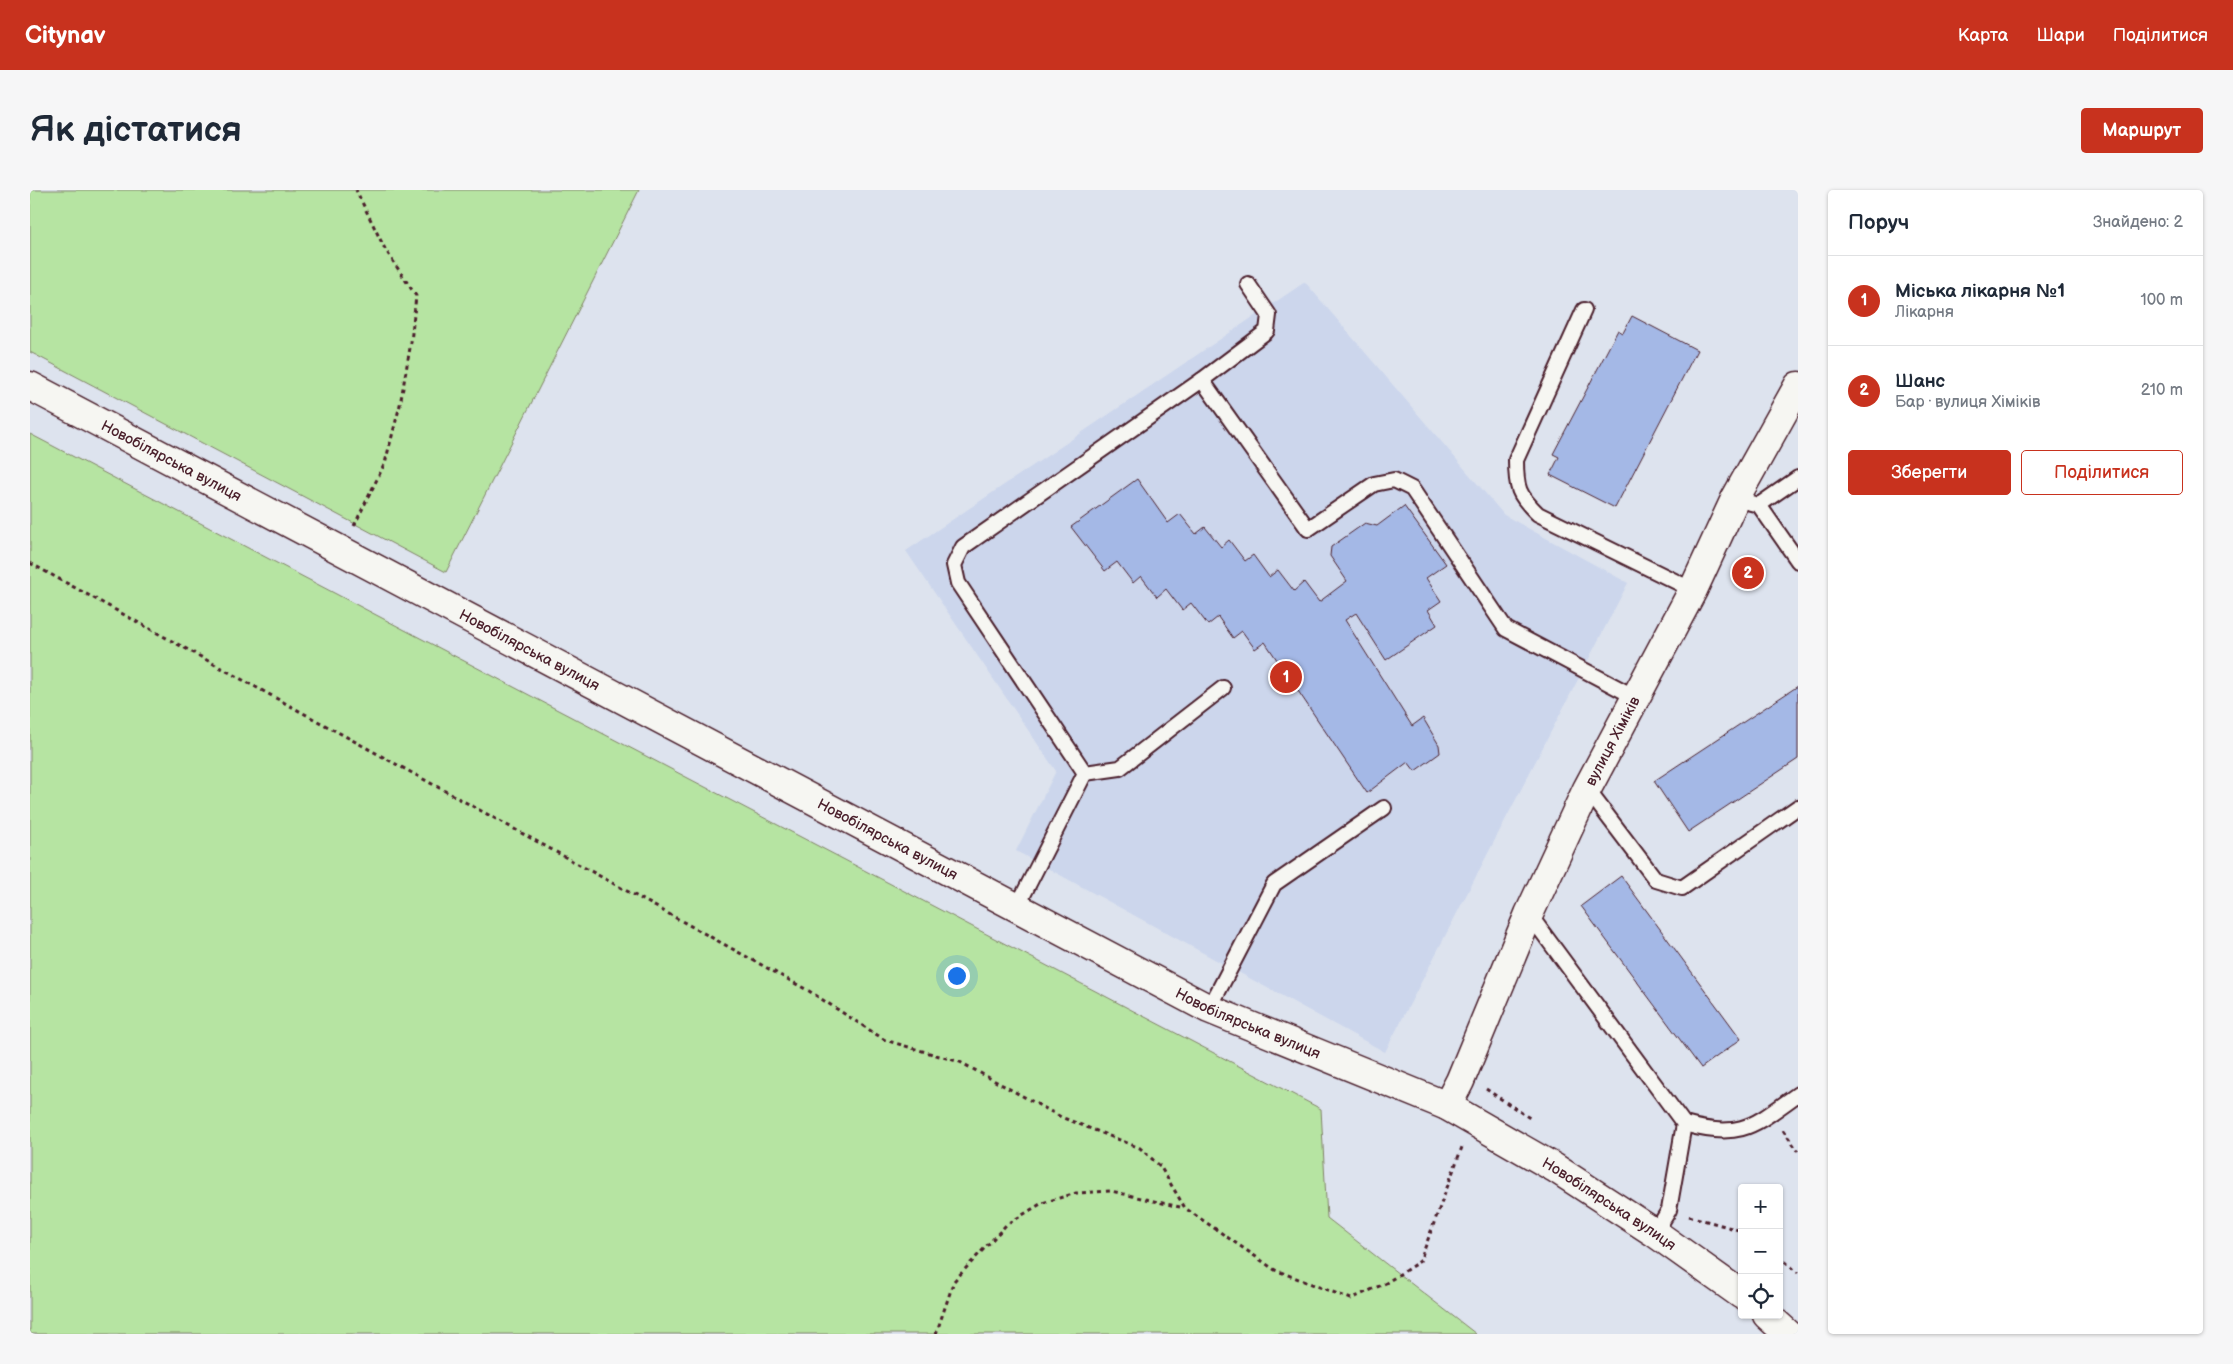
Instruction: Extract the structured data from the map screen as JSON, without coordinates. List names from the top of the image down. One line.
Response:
{"streets":{"street":["Новобілярська вулиця","вулиця Хіміків"]},"crossings":[["Новобілярська вулиця","вулиця Хіміків"]],"page":{"header":"Citynav","nav":["Карта","Шари","Поділитися"],"buttons":["Маршрут",["Зберегти","Поділитися"]],"title":"Як дістатися","heading":["Поруч","Знайдено: 2"],"list":[{"mark":"1","name":"Міська лікарня №1","note":"Лікарня","value":"100 m"},{"mark":"2","name":"Шанс","note":"Бар · вулиця Хіміків","value":"210 m"}],"pins":["2","1"],"map_buttons":["+","−"]}}
